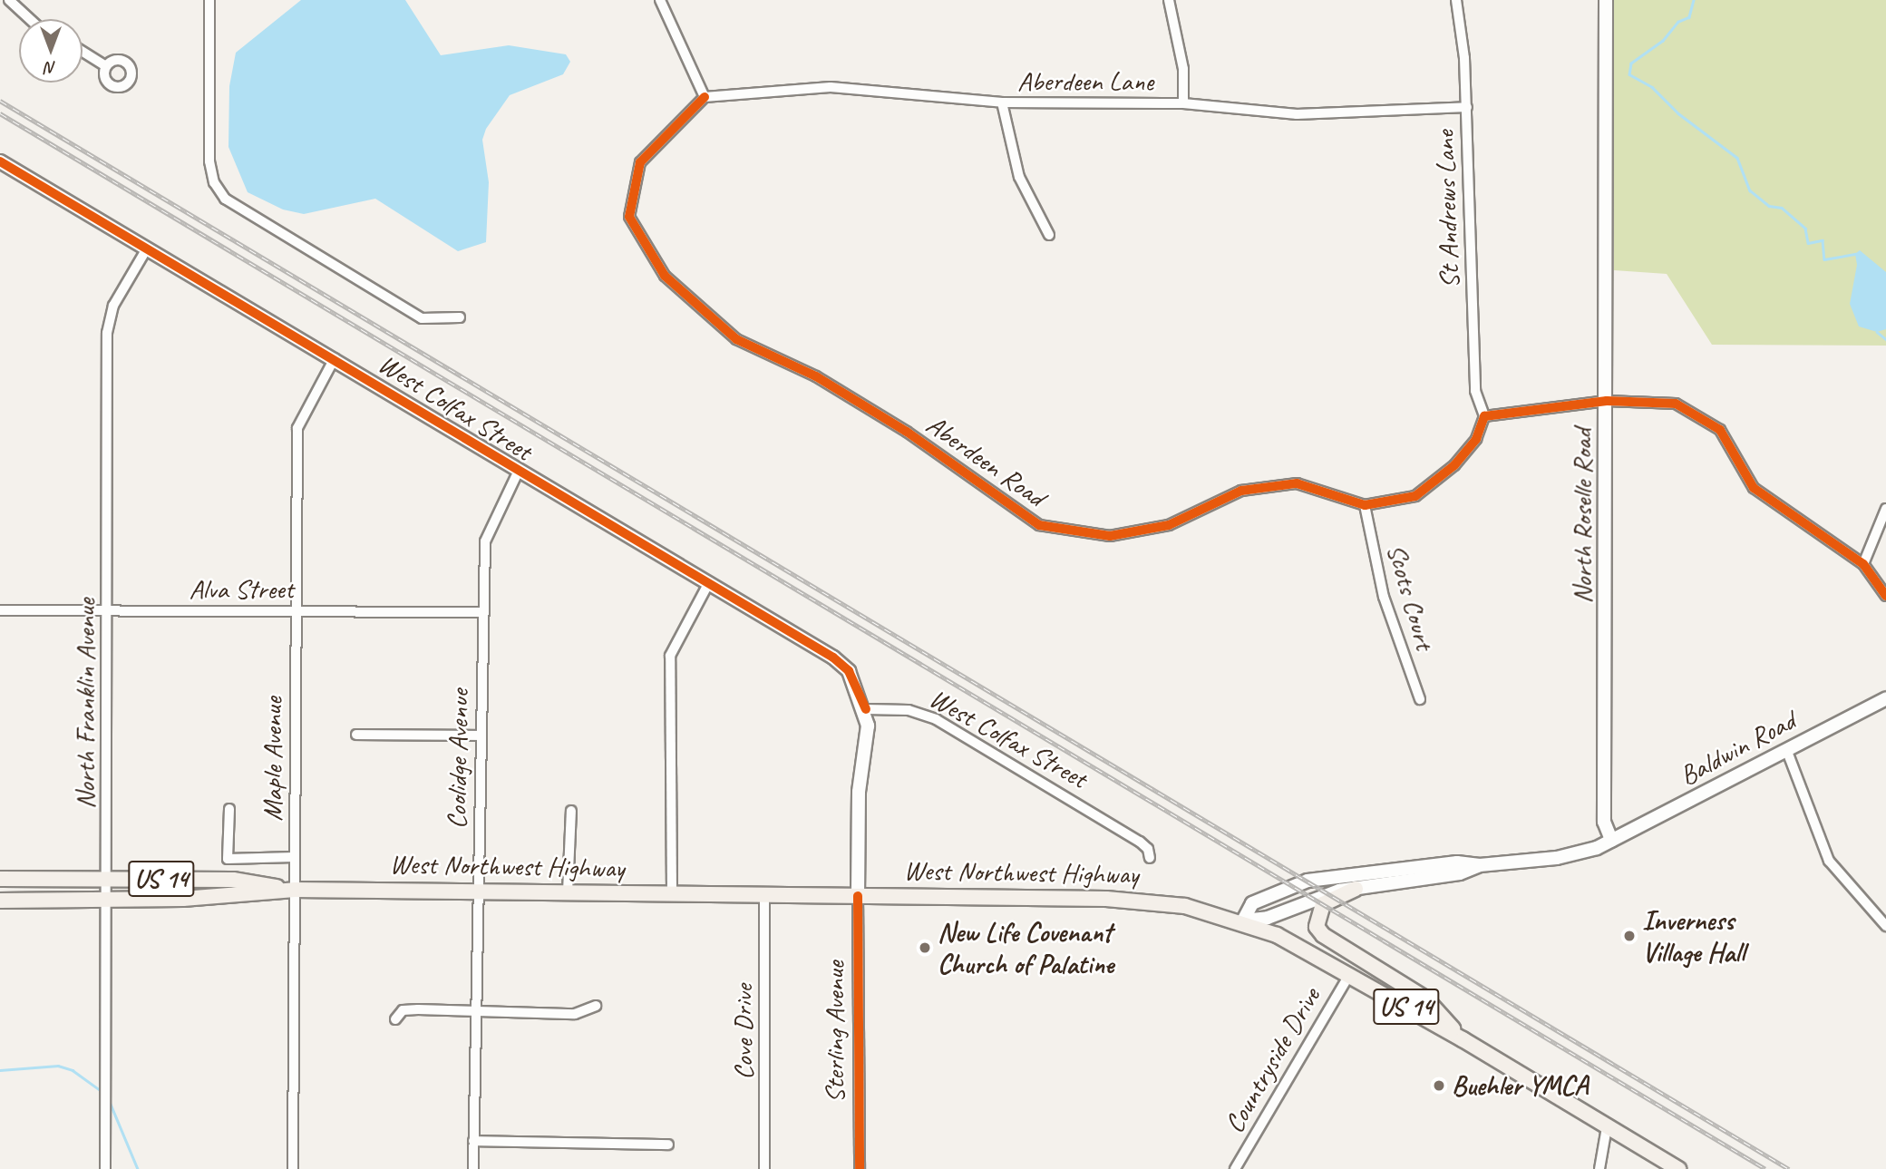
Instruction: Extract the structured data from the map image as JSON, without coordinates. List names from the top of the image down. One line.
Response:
{"streets":{"main road":["West Northwest Highway","US 14"],"street":["Aberdeen Lane","St Andrews Lane","West Colfax Street","Aberdeen Road","North Roselle Road","Alva Street","Scots Court","North Franklin Avenue","Baldwin Road","Maple Avenue","Coolidge Avenue","Cove Drive","Sterling Avenue","Countryside Drive"]},"crossings":[["Aberdeen Lane","St Andrews Lane"],["Aberdeen Lane","Aberdeen Road"],["St Andrews Lane","Aberdeen Road"],["West Colfax Street","North Franklin Avenue"],["West Colfax Street","Maple Avenue"],["West Colfax Street","Coolidge Avenue"],["West Colfax Street","Sterling Avenue"],["Aberdeen Road","Scots Court"],["North Roselle Road","Baldwin Road"],["Alva Street","North Franklin Avenue"],["Alva Street","Maple Avenue"],["Alva Street","Coolidge Avenue"],["North Franklin Avenue","West Northwest Highway"],["Maple Avenue","West Northwest Highway"],["Coolidge Avenue","West Northwest Highway"],["West Northwest Highway","Cove Drive"],["West Northwest Highway","Sterling Avenue"],["West Northwest Highway","Countryside Drive"]],"places":["Inverness Village Hall","New Life Covenant Church of Palatine","Buehler YMCA"],"north":"bottom"}
